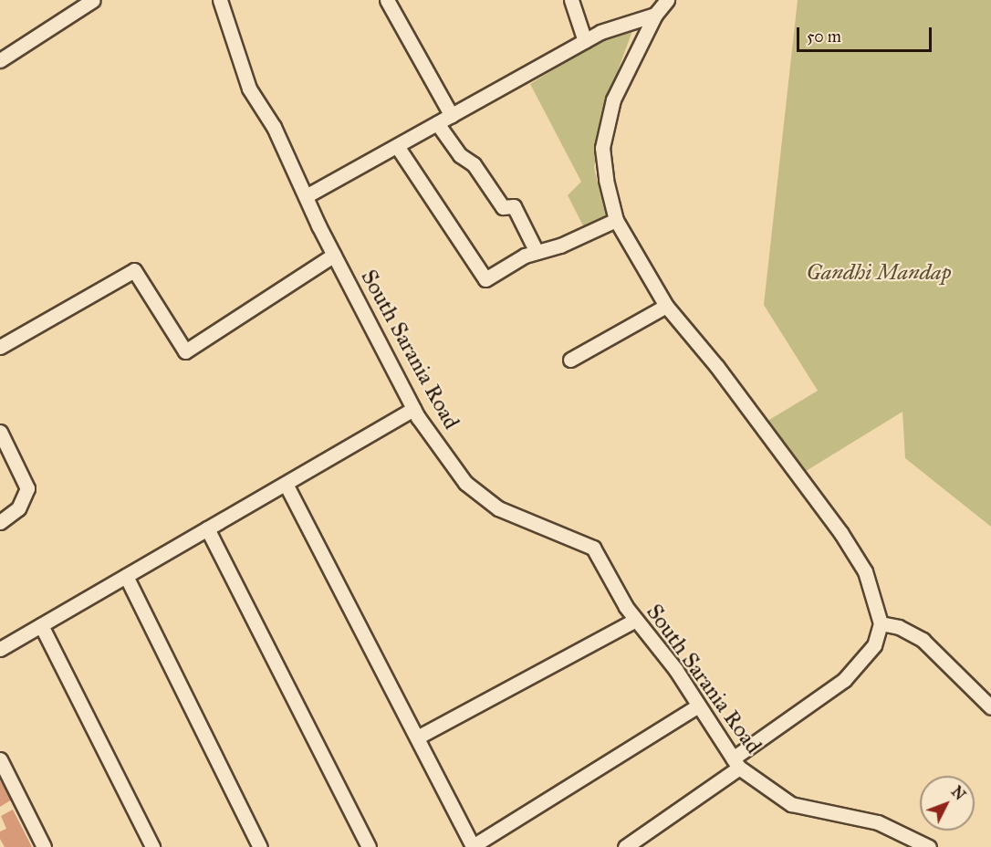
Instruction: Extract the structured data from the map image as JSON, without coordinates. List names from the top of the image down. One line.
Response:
{"streets":{"street":["South Sarania Road"]},"parks":["Gandhi Mandap"],"scale_bar":"50 m","north":"top right"}
